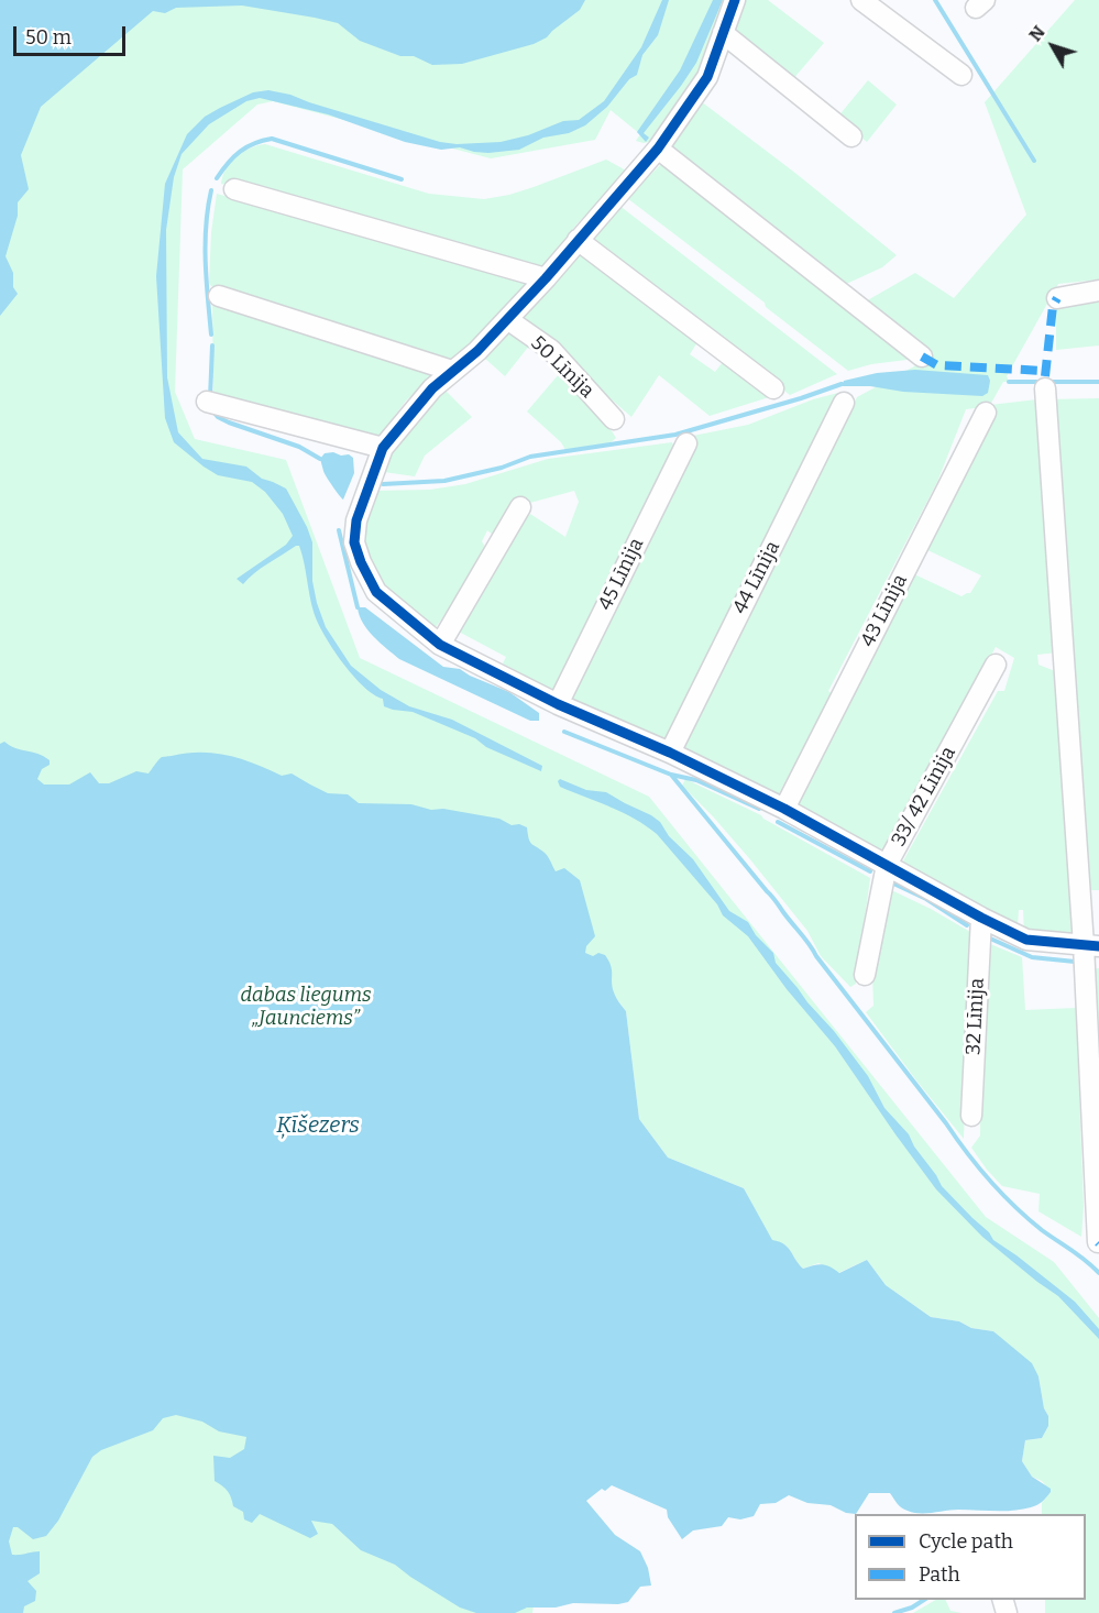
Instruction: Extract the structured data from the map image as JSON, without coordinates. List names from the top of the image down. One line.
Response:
{"streets":{"street":["50 Līnija","45 Līnija","44 Līnija","43 Līnija","33/ 42 Līnija","32 Līnija"]},"water":["Ķīšezers"],"parks":["dabas liegums „Jaunciems”"],"legend":["Cycle path","Path"],"scale_bar":"50 m","north":"top left"}
